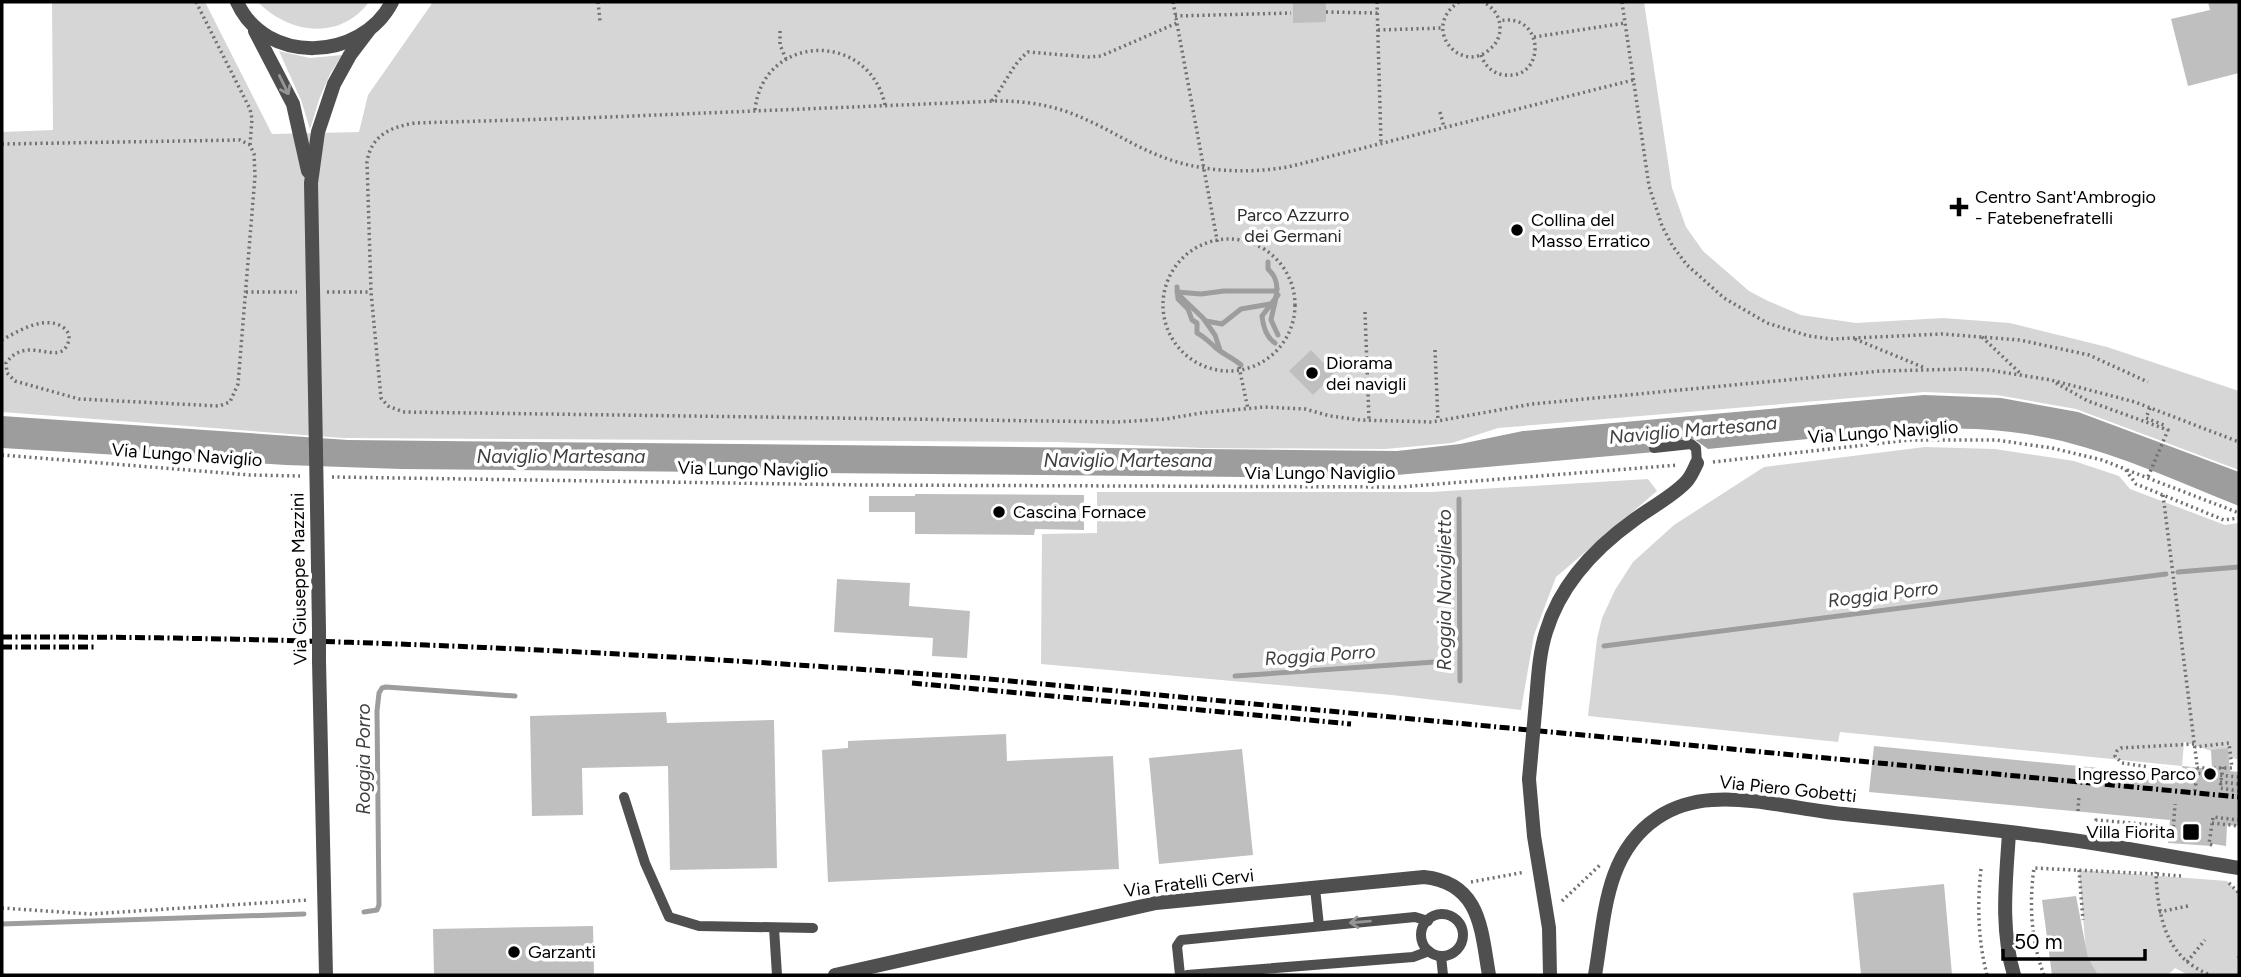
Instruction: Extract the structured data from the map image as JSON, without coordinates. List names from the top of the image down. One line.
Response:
{"streets":{"street":["Via Giuseppe Mazzini","Via Piero Gobetti","Via Fratelli Cervi"],"path":["Via Lungo Naviglio"]},"water":["Naviglio Martesana","Roggia Naviglietto","Roggia Porro"],"parks":["Parco Azzurro dei Germani"],"places":{"health":["Centro Sant'Ambrogio - Fatebenefratelli"],"other":["Collina del Masso Erratico","Diorama dei navigli","Cascina Fornace","Ingresso Parco","Garzanti"],"transit":["Villa Fiorita"]},"scale_bar":"50 m"}
